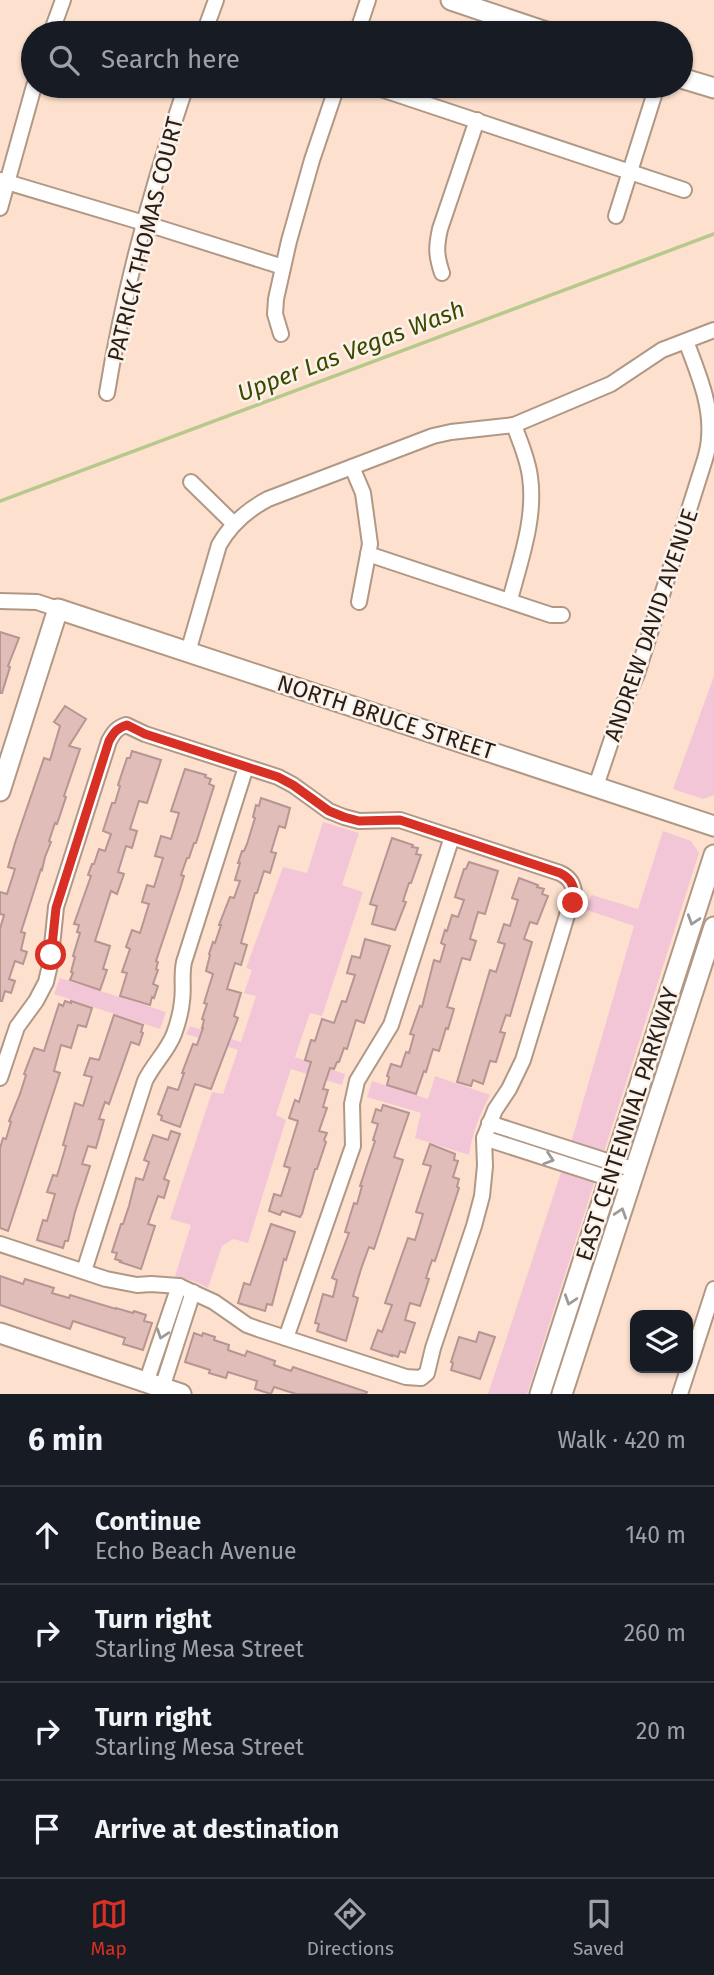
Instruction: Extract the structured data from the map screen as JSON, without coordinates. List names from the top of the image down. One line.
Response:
{"streets":{"street":["PATRICK THOMAS COURT","ANDREW DAVID AVENUE","NORTH BRUCE STREET","EAST CENTENNIAL PARKWAY"]},"crossings":[["ANDREW DAVID AVENUE","NORTH BRUCE STREET"]],"water":["Upper Las Vegas Wash"],"page":{"search":"Search here","heading":["6 min","Walk · 420 m"],"list":[["Continue","Echo Beach Avenue","140 m"],["Turn right","Starling Mesa Street","260 m"],["Turn right","Starling Mesa Street","20 m"],"Arrive at destination"],"nav":["Map","Directions","Saved"]}}
